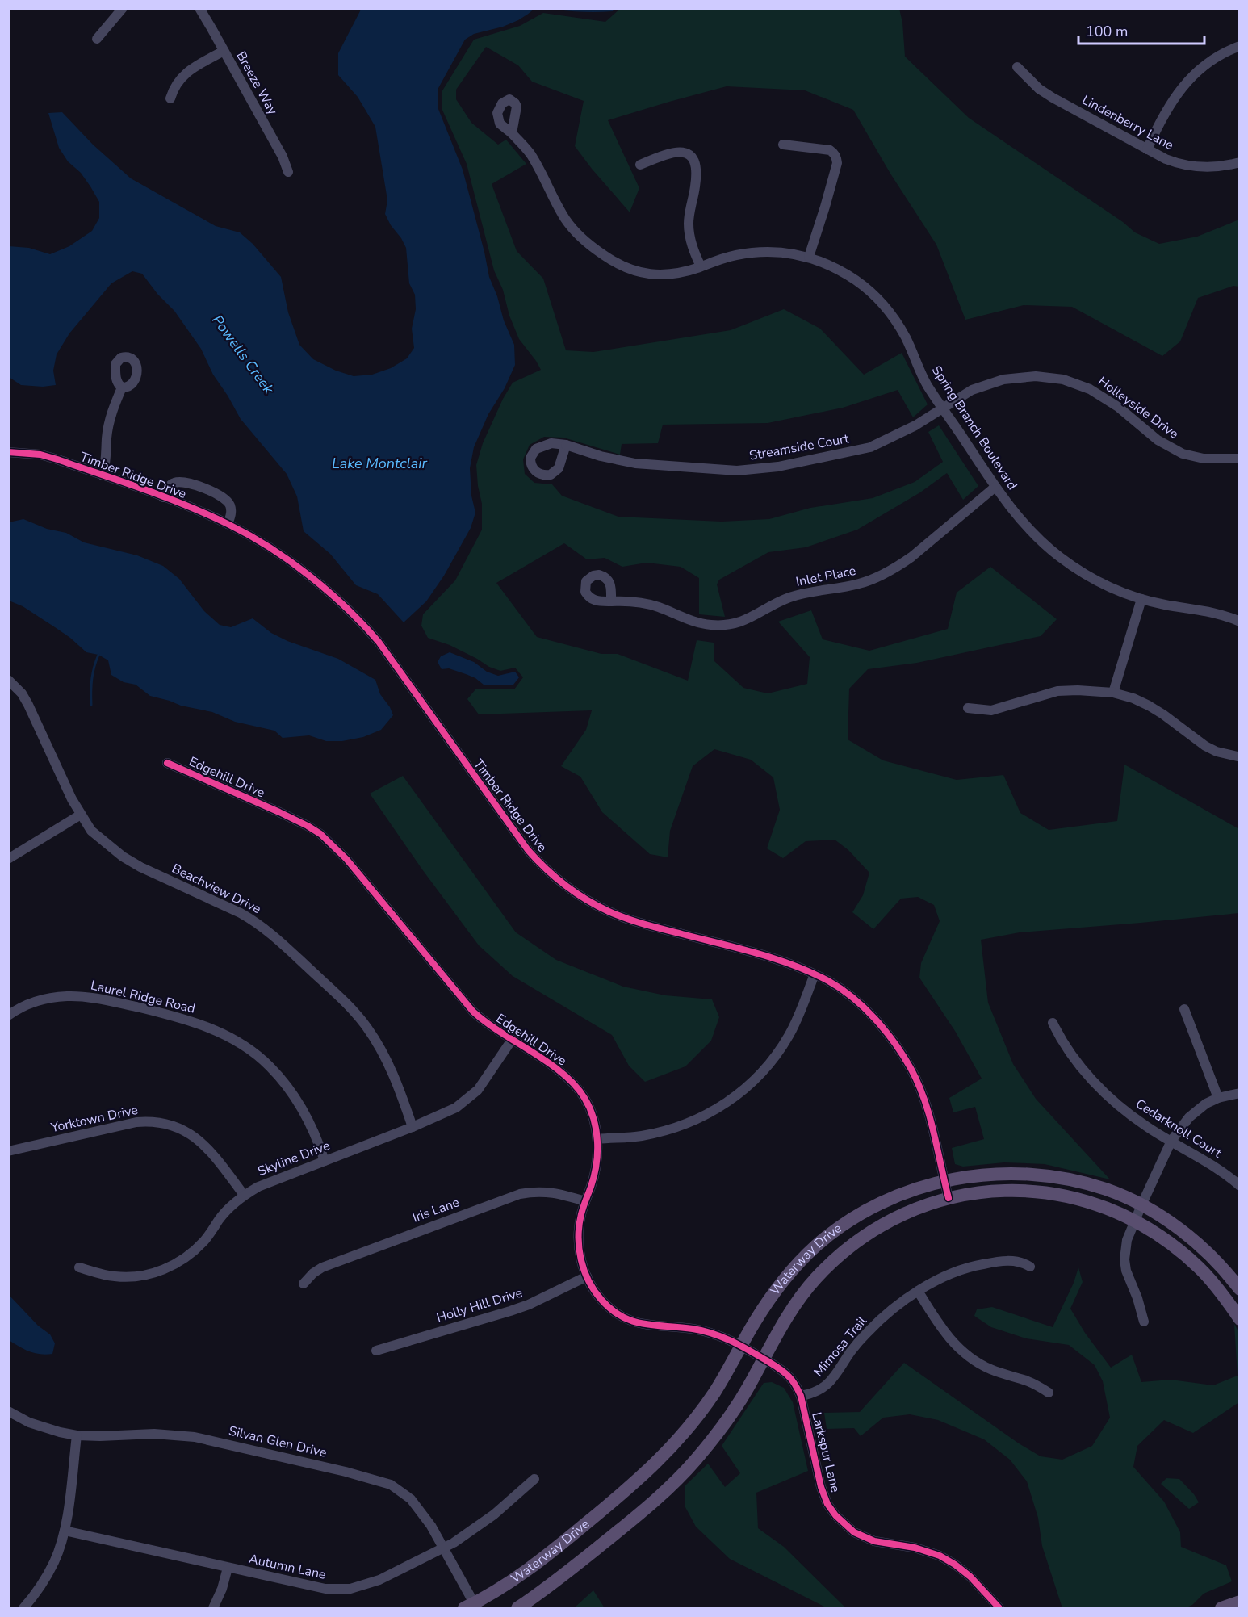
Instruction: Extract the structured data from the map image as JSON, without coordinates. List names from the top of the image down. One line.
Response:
{"streets":{"main road":["Waterway Drive"],"street":["Breeze Way","Lindenberry Lane","Holleyside Drive","Spring Branch Boulevard","Streamside Court","Timber Ridge Drive","Inlet Place","Edgehill Drive","Beachview Drive","Laurel Ridge Road","Yorktown Drive","Cedarknoll Court","Skyline Drive","Iris Lane","Holly Hill Drive","Mimosa Trail","Silvan Glen Drive","Larkspur Lane","Autumn Lane"]},"crossings":[["Holleyside Drive","Spring Branch Boulevard"],["Holleyside Drive","Streamside Court"],["Spring Branch Boulevard","Streamside Court"],["Spring Branch Boulevard","Inlet Place"],["Timber Ridge Drive","Waterway Drive"],["Edgehill Drive","Skyline Drive"],["Edgehill Drive","Iris Lane"],["Edgehill Drive","Waterway Drive"],["Edgehill Drive","Holly Hill Drive"],["Edgehill Drive","Larkspur Lane"],["Beachview Drive","Skyline Drive"],["Laurel Ridge Road","Skyline Drive"],["Yorktown Drive","Skyline Drive"],["Waterway Drive","Silvan Glen Drive"],["Waterway Drive","Larkspur Lane"],["Mimosa Trail","Larkspur Lane"],["Silvan Glen Drive","Autumn Lane"]],"water":["Powells Creek","Lake Montclair"],"scale_bar":"100 m"}
